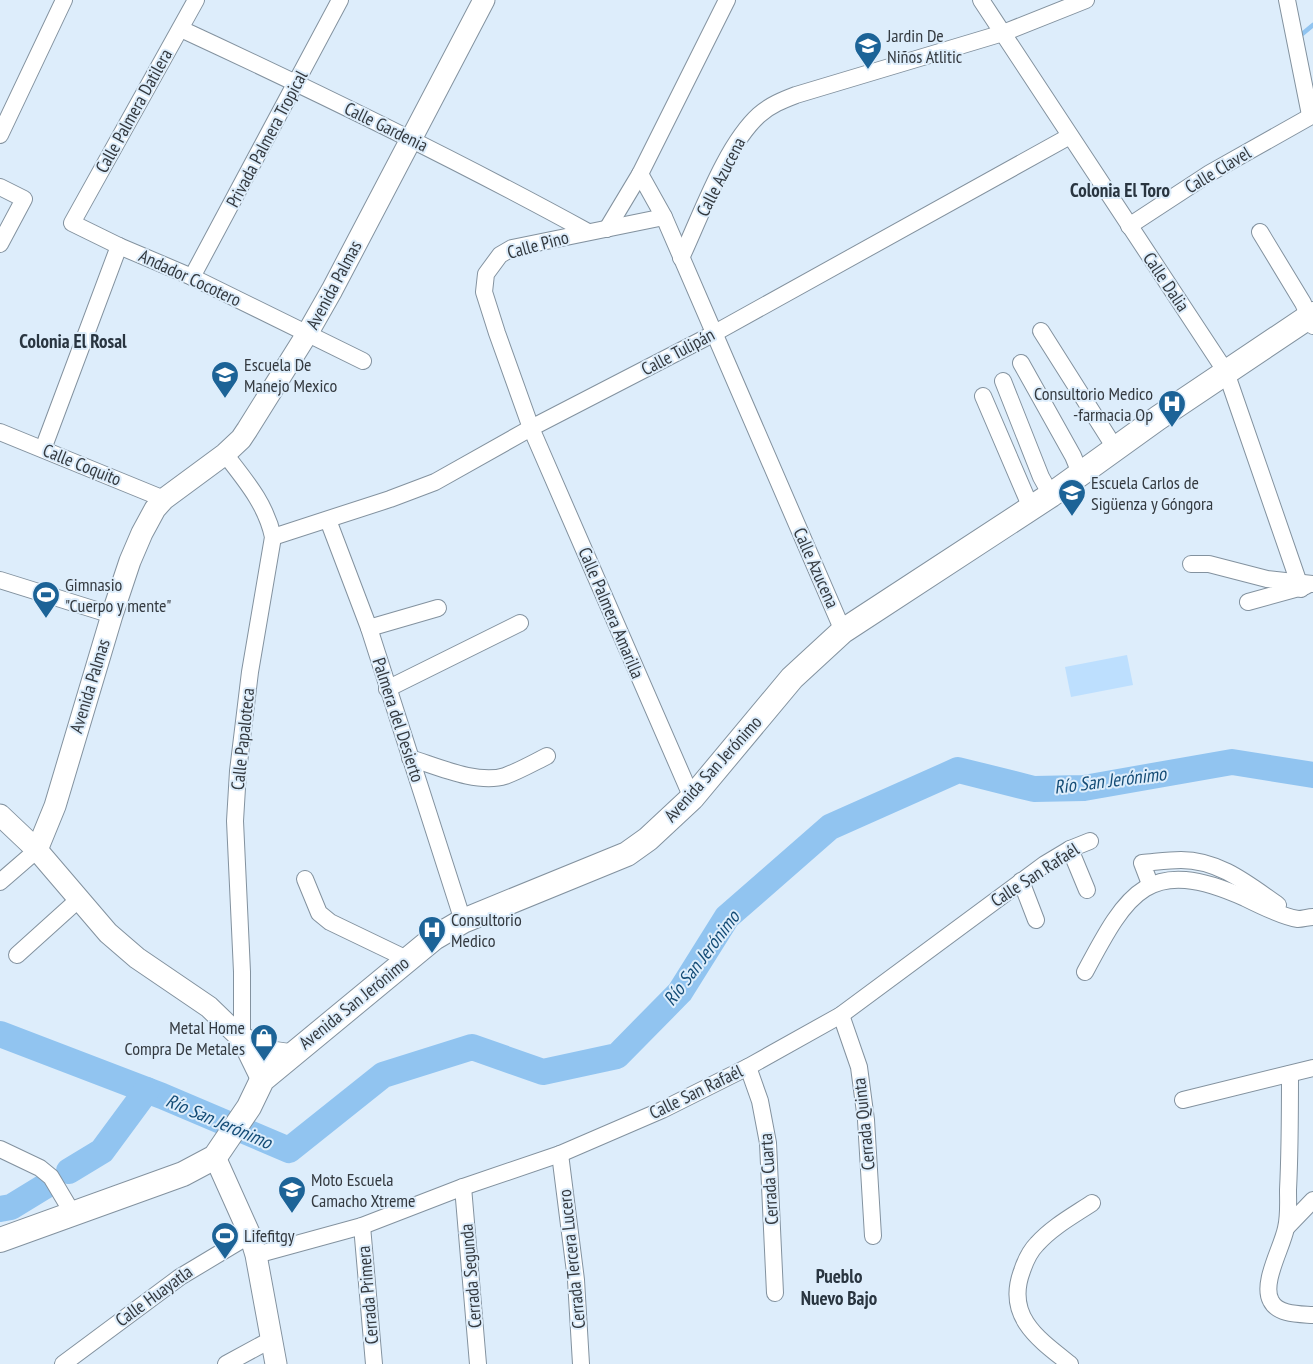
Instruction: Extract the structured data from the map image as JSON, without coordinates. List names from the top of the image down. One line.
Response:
{"streets":{"main road":["Avenida San Jerónimo"],"street":["Calle Palmera Datilera","Calle Gardenia","Privada Palmera Tropical","Calle Clavel","Calle Azucena","Calle Pino","Andador Cocotero","Calle Dalia","Avenida Palmas","Calle Tulipán","Calle Coquito","Calle Palmera Amarilla","Palmera del Desierto","Calle Papaloteca","Calle San Rafaél","Cerrada Quinta","Cerrada Cuarta","Cerrada Tercera Lucero","Cerrada Segunda","Cerrada Primera","Calle Huayatla"]},"crossings":[["Calle Palmera Datilera","Calle Gardenia"],["Calle Palmera Datilera","Andador Cocotero"],["Calle Gardenia","Privada Palmera Tropical"],["Calle Gardenia","Calle Pino"],["Calle Gardenia","Avenida Palmas"],["Privada Palmera Tropical","Andador Cocotero"],["Calle Clavel","Calle Dalia"],["Calle Azucena","Calle Dalia"],["Calle Azucena","Calle Tulipán"],["Calle Azucena","Avenida San Jerónimo"],["Calle Pino","Calle Tulipán"],["Calle Pino","Calle Palmera Amarilla"],["Andador Cocotero","Avenida Palmas"],["Calle Dalia","Calle Tulipán"],["Calle Dalia","Avenida San Jerónimo"],["Avenida Palmas","Calle Coquito"],["Avenida Palmas","Calle Papaloteca"],["Calle Tulipán","Calle Palmera Amarilla"],["Calle Tulipán","Palmera del Desierto"],["Calle Tulipán","Calle Papaloteca"],["Calle Palmera Amarilla","Avenida San Jerónimo"],["Palmera del Desierto","Avenida San Jerónimo"],["Calle San Rafaél","Cerrada Quinta"],["Calle San Rafaél","Cerrada Cuarta"],["Calle San Rafaél","Cerrada Tercera Lucero"],["Calle San Rafaél","Cerrada Segunda"],["Calle San Rafaél","Cerrada Primera"]],"districts":["Colonia El Toro","Colonia El Rosal","Pueblo Nuevo Bajo"],"water":["Río San Jerónimo"],"places":{"school or university":["Jardin De Niños Atlitic","Escuela De Manejo Mexico","Escuela Carlos de Sigüenza y Góngora","Moto Escuela Camacho Xtreme"],"hospital":["Consultorio Medico -farmacia Op","Consultorio Medico"],"sports":["Gimnasio \"Cuerpo y mente\"","Lifefitgy"],"shop":["Metal Home Compra De Metales"]}}
